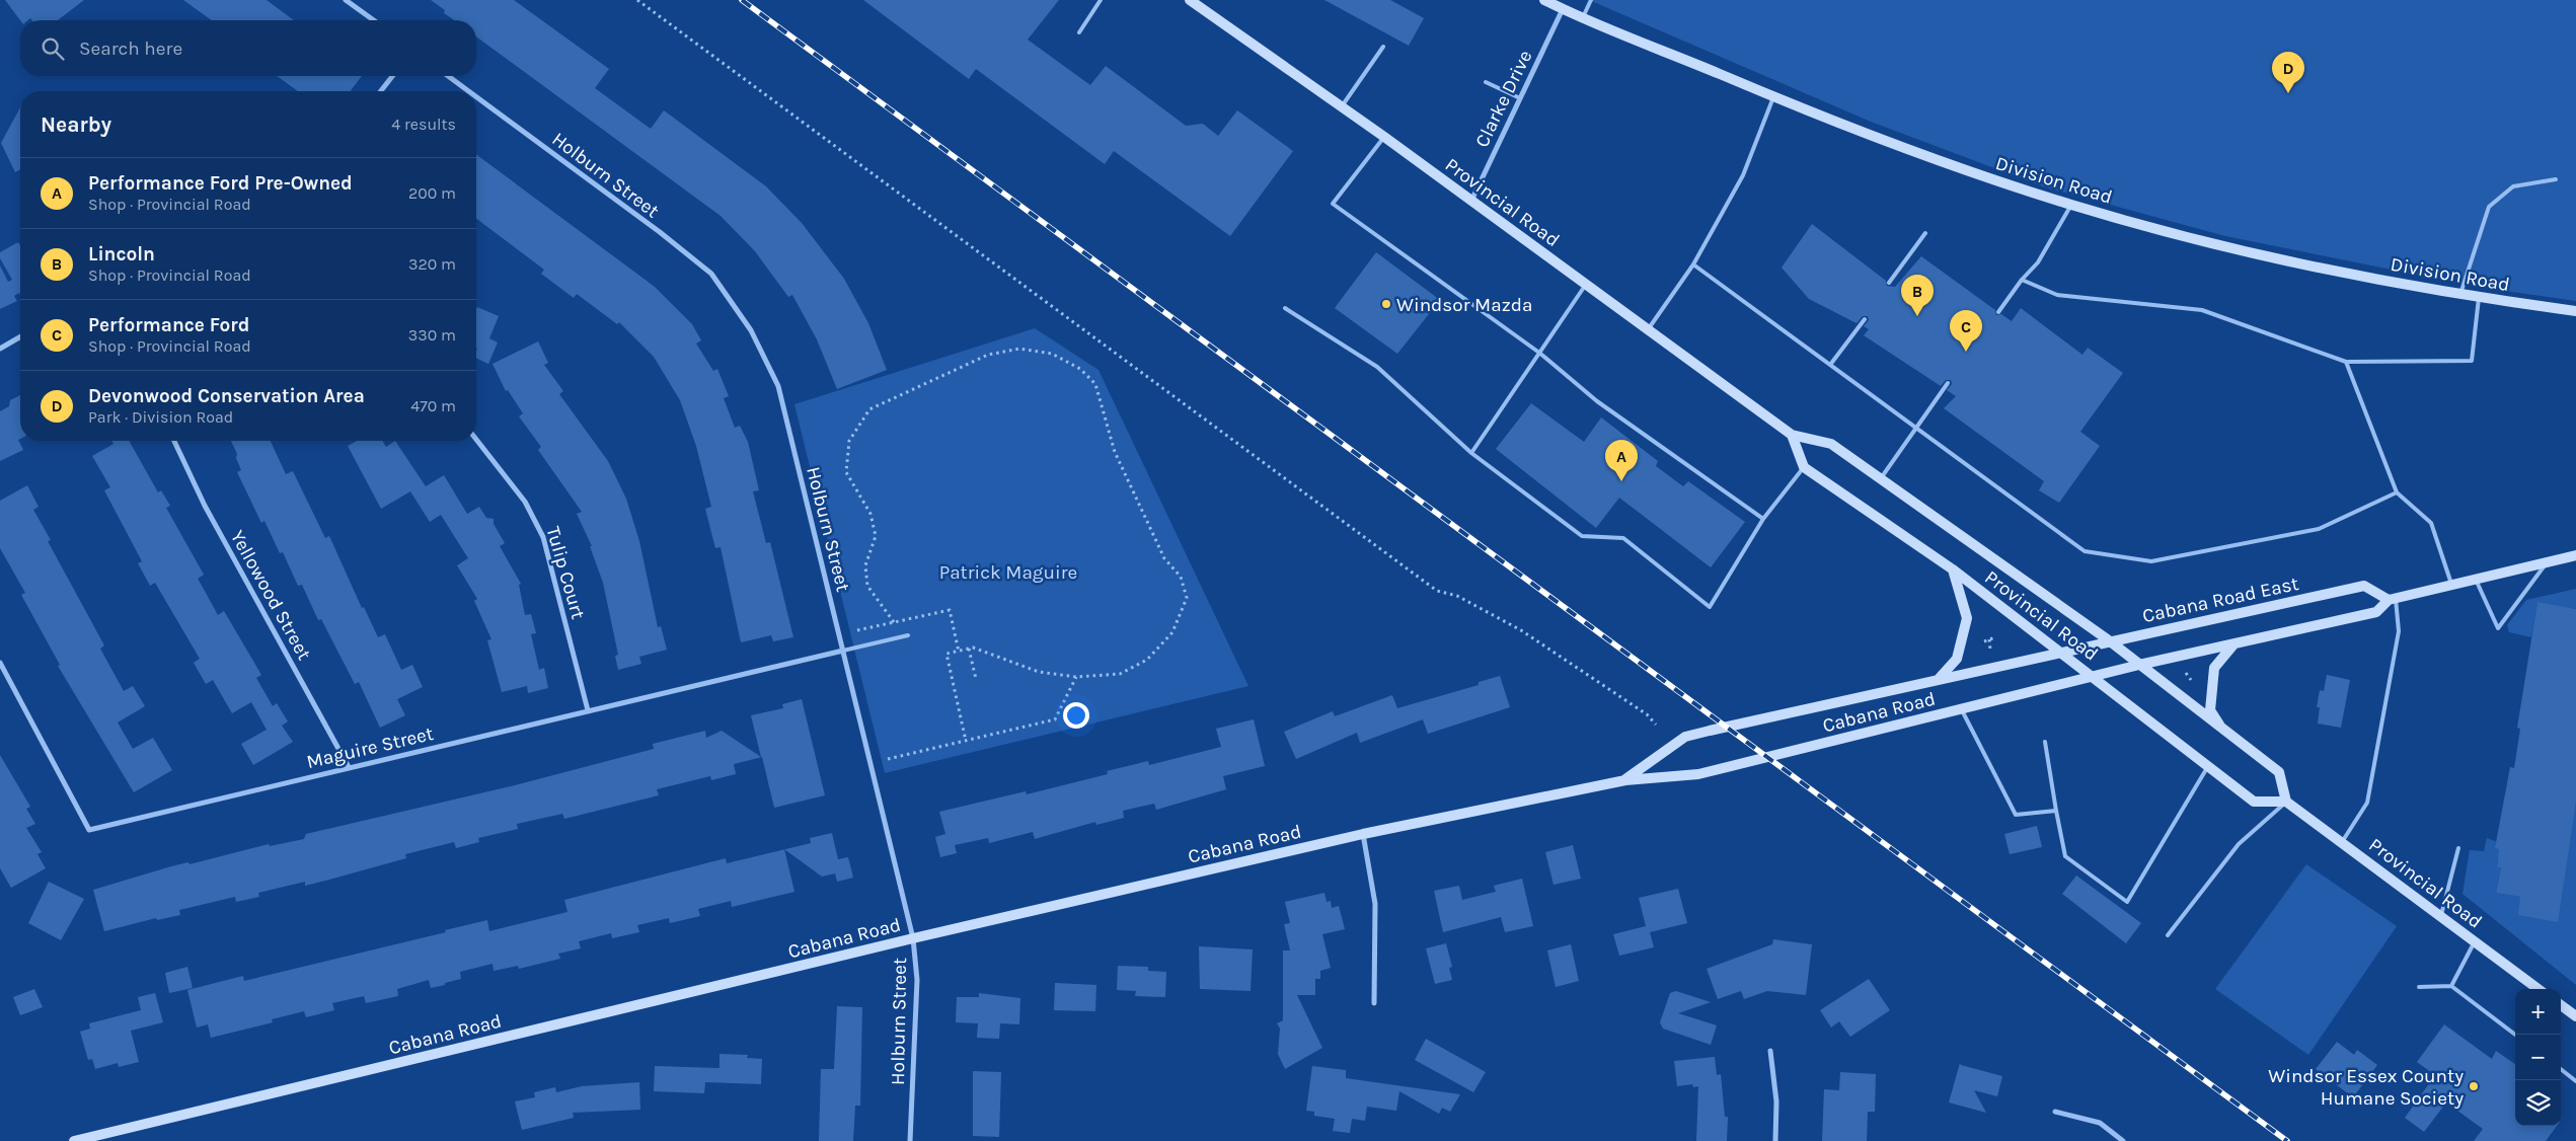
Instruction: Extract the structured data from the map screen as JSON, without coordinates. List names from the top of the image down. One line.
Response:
{"streets":{"main road":["Division Road","Provincial Road","Cabana Road East","Cabana Road"],"street":["Clarke Drive","Holburn Street","Tulip Court","Yellowood Street","Maguire Street"]},"crossings":[["Clarke Drive","Division Road"],["Clarke Drive","Provincial Road"],["Holburn Street","Cabana Road"],["Holburn Street","Maguire Street"],["Provincial Road","Cabana Road East"],["Provincial Road","Cabana Road"],["Tulip Court","Maguire Street"],["Yellowood Street","Maguire Street"],["Cabana Road East","Cabana Road"]],"parks":["Patrick Maguire"],"places":["Windsor Mazda","Windsor Essex County Humane Society"],"page":{"search":"Search here","pins":["D","B","C","A"],"heading":["Nearby","4 results"],"list":[{"mark":"A","name":"Performance Ford Pre-Owned","note":"Shop · Provincial Road","value":"200 m"},{"mark":"B","name":"Lincoln","note":"Shop · Provincial Road","value":"320 m"},{"mark":"C","name":"Performance Ford","note":"Shop · Provincial Road","value":"330 m"},{"mark":"D","name":"Devonwood Conservation Area","note":"Park · Division Road","value":"470 m"}],"map_buttons":["+","−"]}}
